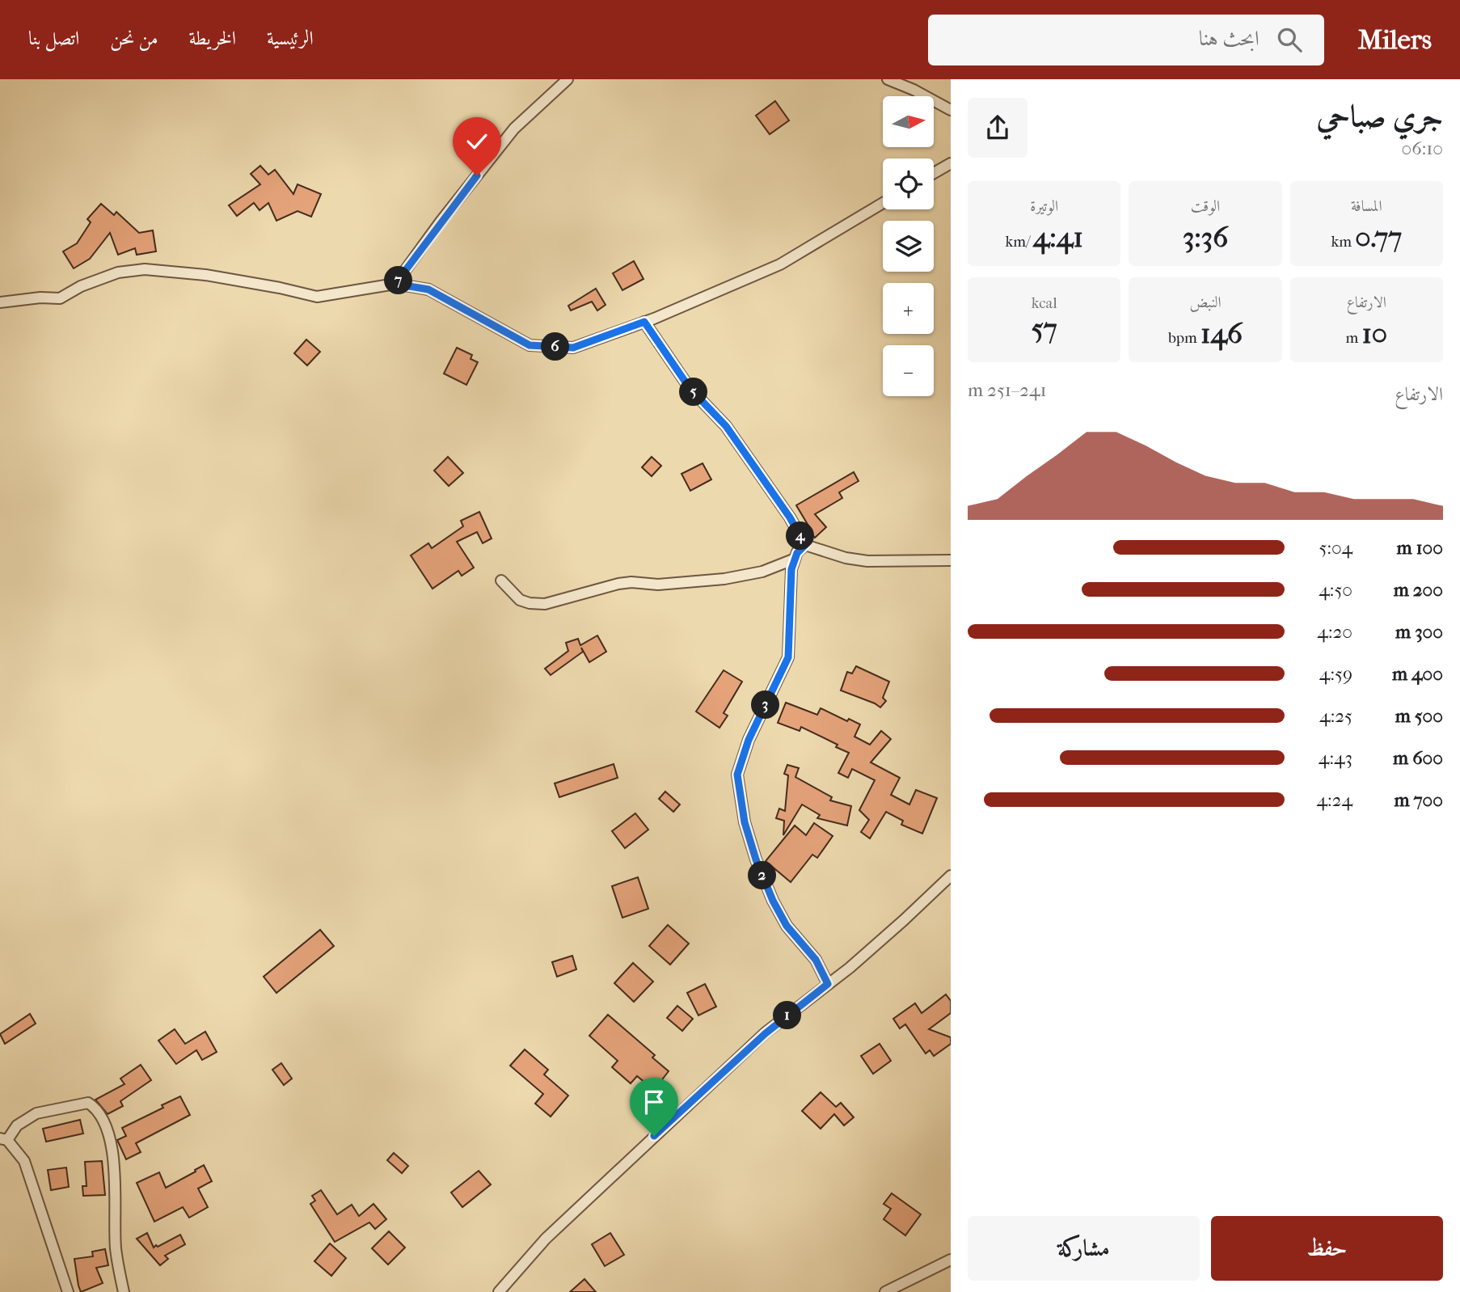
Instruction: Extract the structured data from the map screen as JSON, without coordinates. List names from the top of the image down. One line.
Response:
{"north":"right","page":{"header":"Milers","search":"ابحث هنا","nav":["الرئيسية","الخريطة","من نحن","اتصل بنا"],"heading":["جري صباحي","06:10"],"map_buttons":["+","−"],"stats":[["المسافة","0.77 km"],["الوقت","3:36"],["الوتيرة","4:41 /km"],["الارتفاع","10 m"],["النبض","146 bpm"],["kcal","57"]],"pins":["7","6","5","4","3","2","1"],"chart":["الارتفاع","241–251 m"],"list":[{"name":"100 m","note":"5:04"},{"name":"200 m","note":"4:50"},{"name":"300 m","note":"4:20"},{"name":"400 m","note":"4:59"},{"name":"500 m","note":"4:25"},{"name":"600 m","note":"4:43"},{"name":"700 m","note":"4:24"}],"buttons":["حفظ","مشاركة"]}}
